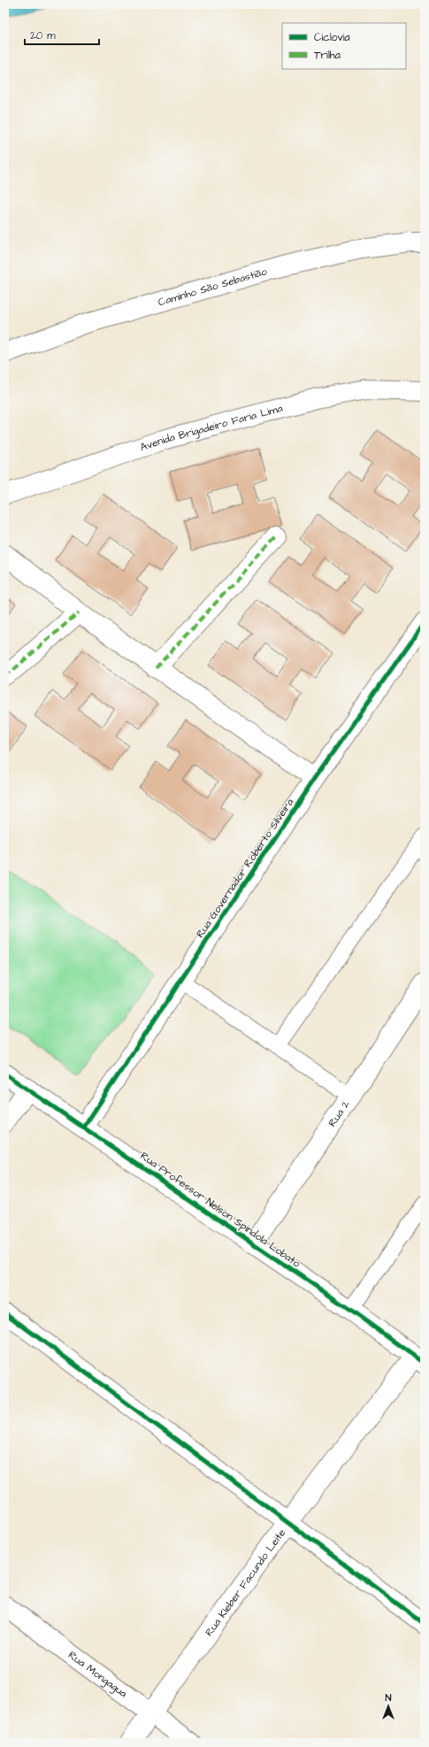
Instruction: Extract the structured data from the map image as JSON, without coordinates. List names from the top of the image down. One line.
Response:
{"streets":{"street":["Caminho São Sebastião","Avenida Brigadeiro Faria Lima","Rua Governador Roberto Silveira","Rua 2","Rua Professor Nelson Spindola Lobato","Rua Kleber Facundo Leite","Rua Mongagua"]},"crossings":[["Rua Governador Roberto Silveira","Rua Professor Nelson Spindola Lobato"],["Rua 2","Rua Professor Nelson Spindola Lobato"],["Rua Professor Nelson Spindola Lobato","Rua Kleber Facundo Leite"],["Rua Kleber Facundo Leite","Rua Mongagua"]],"legend":["Ciclovia","Trilha"],"scale_bar":"20 m","north":"top"}
